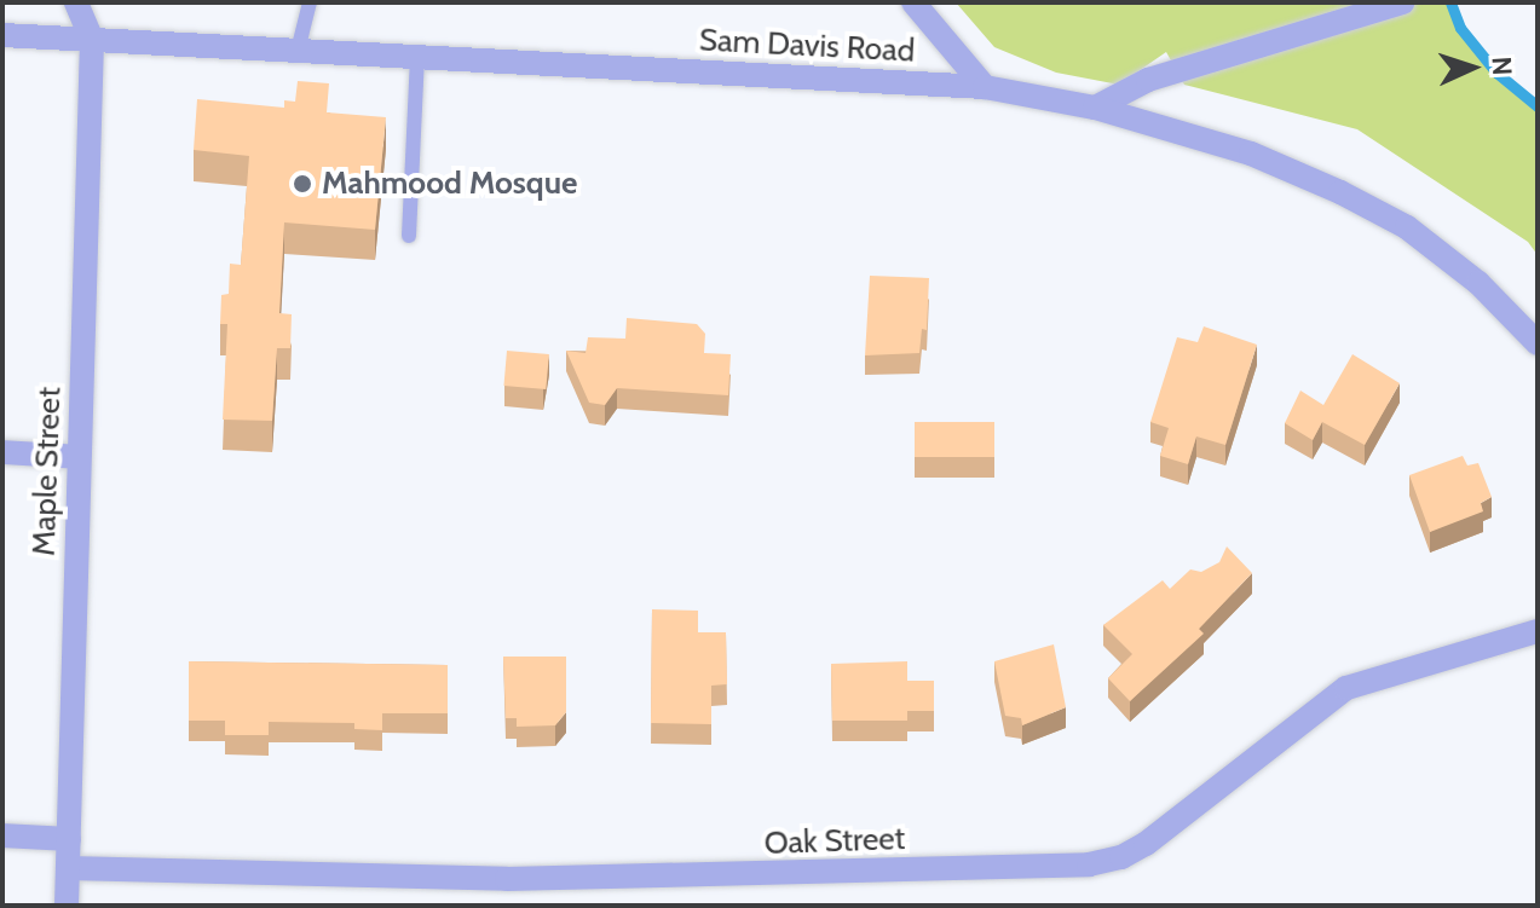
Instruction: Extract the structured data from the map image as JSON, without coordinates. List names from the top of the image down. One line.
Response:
{"streets":{"street":["Sam Davis Road","Maple Street","Oak Street"]},"crossings":[["Sam Davis Road","Maple Street"],["Maple Street","Oak Street"]],"places":["Mahmood Mosque"],"north":"right"}
